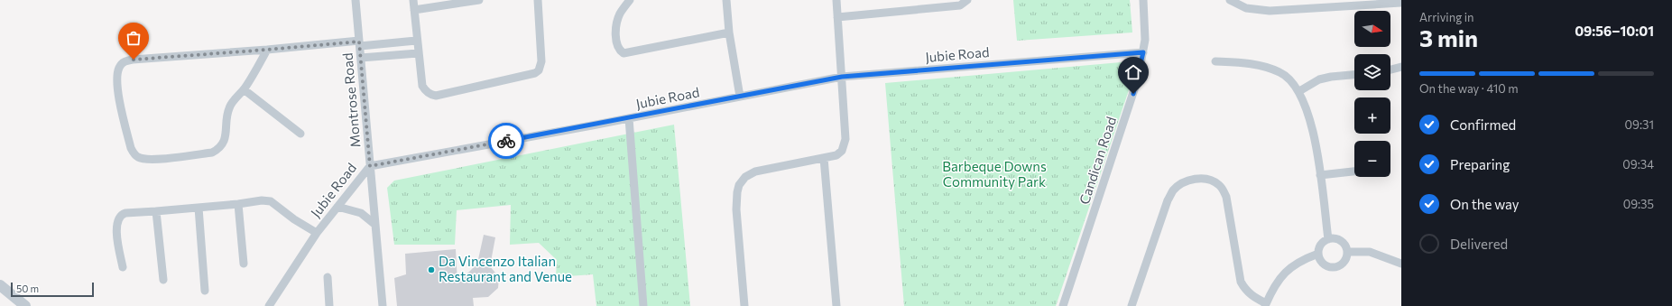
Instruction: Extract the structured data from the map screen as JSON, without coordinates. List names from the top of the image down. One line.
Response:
{"streets":{"street":["Jubie Road","Montrose Road","Candican Road"]},"crossings":[["Jubie Road","Montrose Road"],["Jubie Road","Candican Road"]],"parks":["Barbeque Downs Community Park"],"places":["Da Vincenzo Italian Restaurant and Venue"],"scale_bar":"50 m","north":"right","page":{"heading":["3 min","Arriving in","09:56–10:01"],"map_buttons":["+","−"],"bar":"On the way · 410 m","list":[["Confirmed","09:31"],["Preparing","09:34"],["On the way","09:35"],"Delivered"],"scale":"50 m"}}
